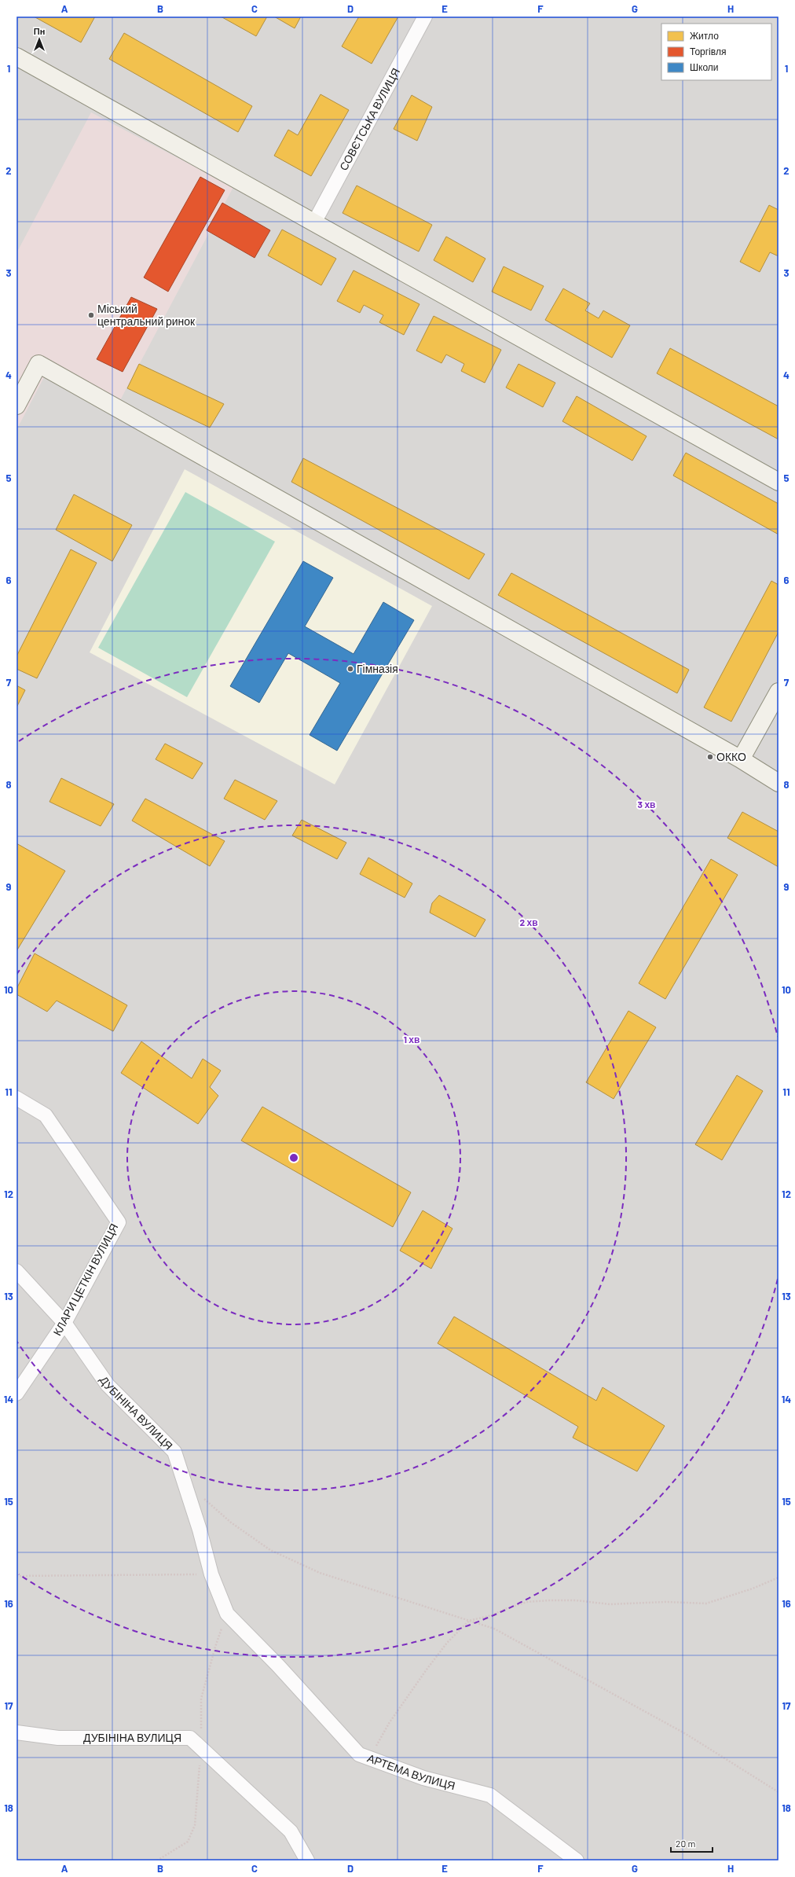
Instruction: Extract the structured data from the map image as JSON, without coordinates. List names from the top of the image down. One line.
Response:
{"streets":{"street":["СОВЄТСЬКА ВУЛИЦЯ","КЛАРИ ЦЕТКІН ВУЛИЦЯ","ДУБІНІНА ВУЛИЦЯ","АРТЕМА ВУЛИЦЯ"]},"crossings":[["КЛАРИ ЦЕТКІН ВУЛИЦЯ","ДУБІНІНА ВУЛИЦЯ"],["ДУБІНІНА ВУЛИЦЯ","АРТЕМА ВУЛИЦЯ"]],"places":["Міський центральний ринок","Гімназія","ОККО"],"legend":["Житло","Торгівля","Школи"],"scale_bar":"20 m","north":"top","grid":{"columns":["A","B","C","D","E","F","G","H"],"rows":["1","2","3","4","5","6","7","8","9","10","11","12","13","14","15","16","17","18"]},"rings":["3 хв","2 хв","1 хв"]}
